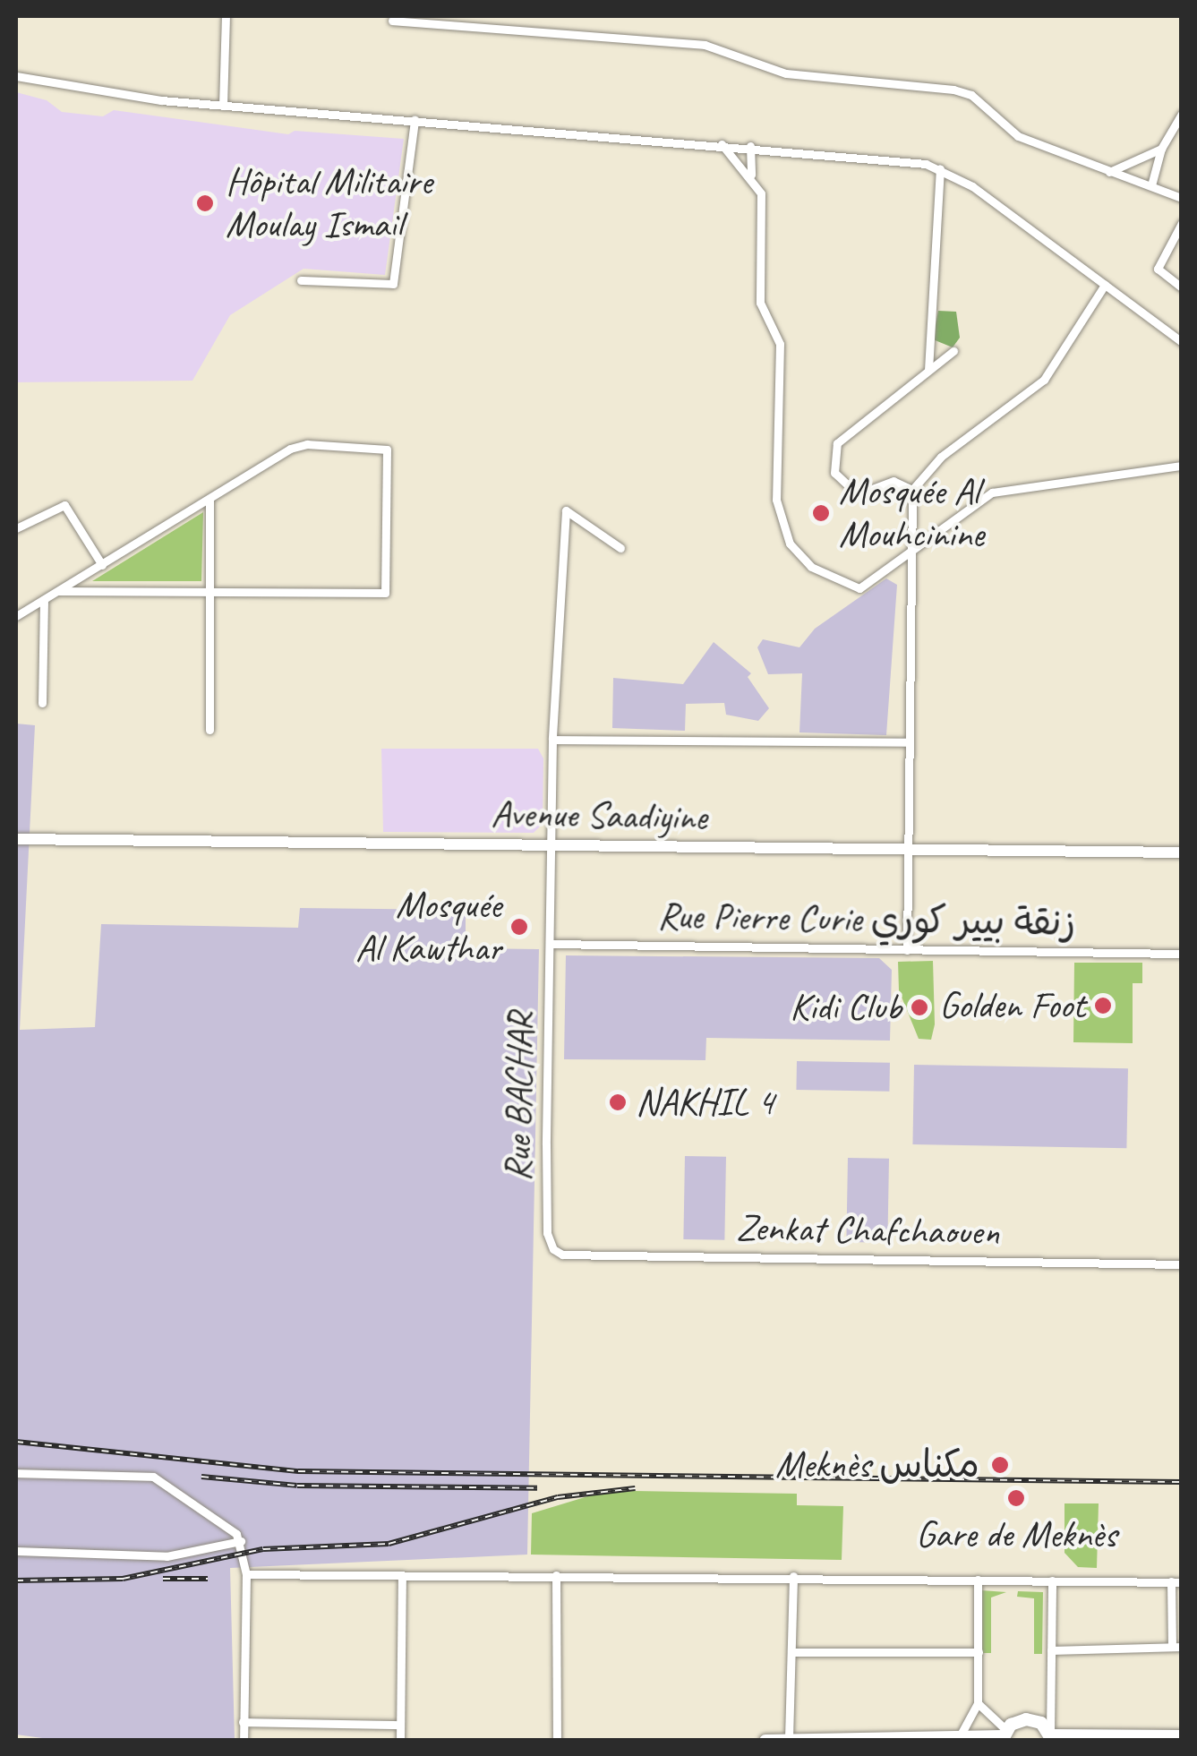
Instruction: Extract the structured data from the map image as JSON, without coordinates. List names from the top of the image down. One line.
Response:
{"streets":{"main road":["Avenue Saadiyine"],"street":["Rue Pierre Curie زنقة بيير كوري","Rue BACHAR","Zenkat Chafchaouen"]},"crossings":[["Avenue Saadiyine","Rue BACHAR"],["Rue Pierre Curie زنقة بيير كوري","Rue BACHAR"],["Rue BACHAR","Zenkat Chafchaouen"]],"places":["Hôpital Militaire Moulay Ismail","Mosquée Al Mouhcinine","Mosquée Al Kawthar","Golden Foot","Kidi Club","NAKHIL 4","Meknès مكناس","Gare de Meknès"]}
